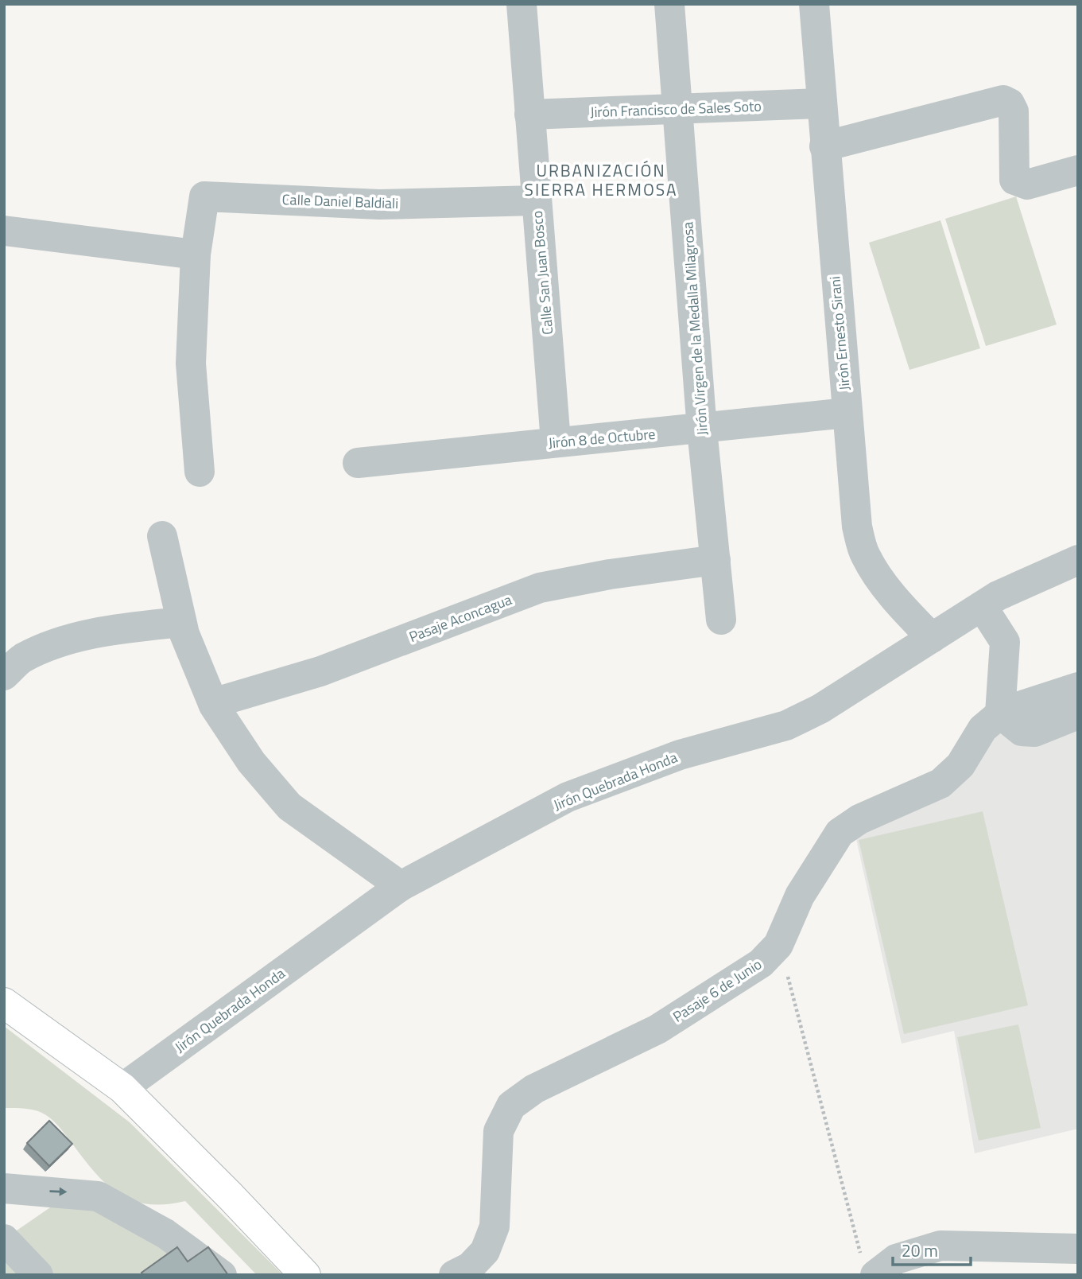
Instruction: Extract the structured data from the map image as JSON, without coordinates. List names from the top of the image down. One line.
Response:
{"streets":{"street":["Jirón Francisco de Sales Soto","Calle Daniel Baldiali","Calle San Juan Bosco","Jirón Virgen de la Medalla Milagrosa","Jirón Ernesto Sirani","Jirón 8 de Octubre","Pasaje Aconcagua","Jirón Quebrada Honda","Pasaje 6 de Junio"]},"crossings":[["Jirón Francisco de Sales Soto","Calle San Juan Bosco"],["Jirón Francisco de Sales Soto","Jirón Virgen de la Medalla Milagrosa"],["Jirón Francisco de Sales Soto","Jirón Ernesto Sirani"],["Calle Daniel Baldiali","Calle San Juan Bosco"],["Calle San Juan Bosco","Jirón 8 de Octubre"],["Jirón Virgen de la Medalla Milagrosa","Jirón 8 de Octubre"],["Jirón Virgen de la Medalla Milagrosa","Pasaje Aconcagua"],["Jirón Ernesto Sirani","Jirón 8 de Octubre"],["Jirón Ernesto Sirani","Jirón Quebrada Honda"]],"districts":["URBANIZACIÓN SIERRA HERMOSA"],"scale_bar":"20 m"}
